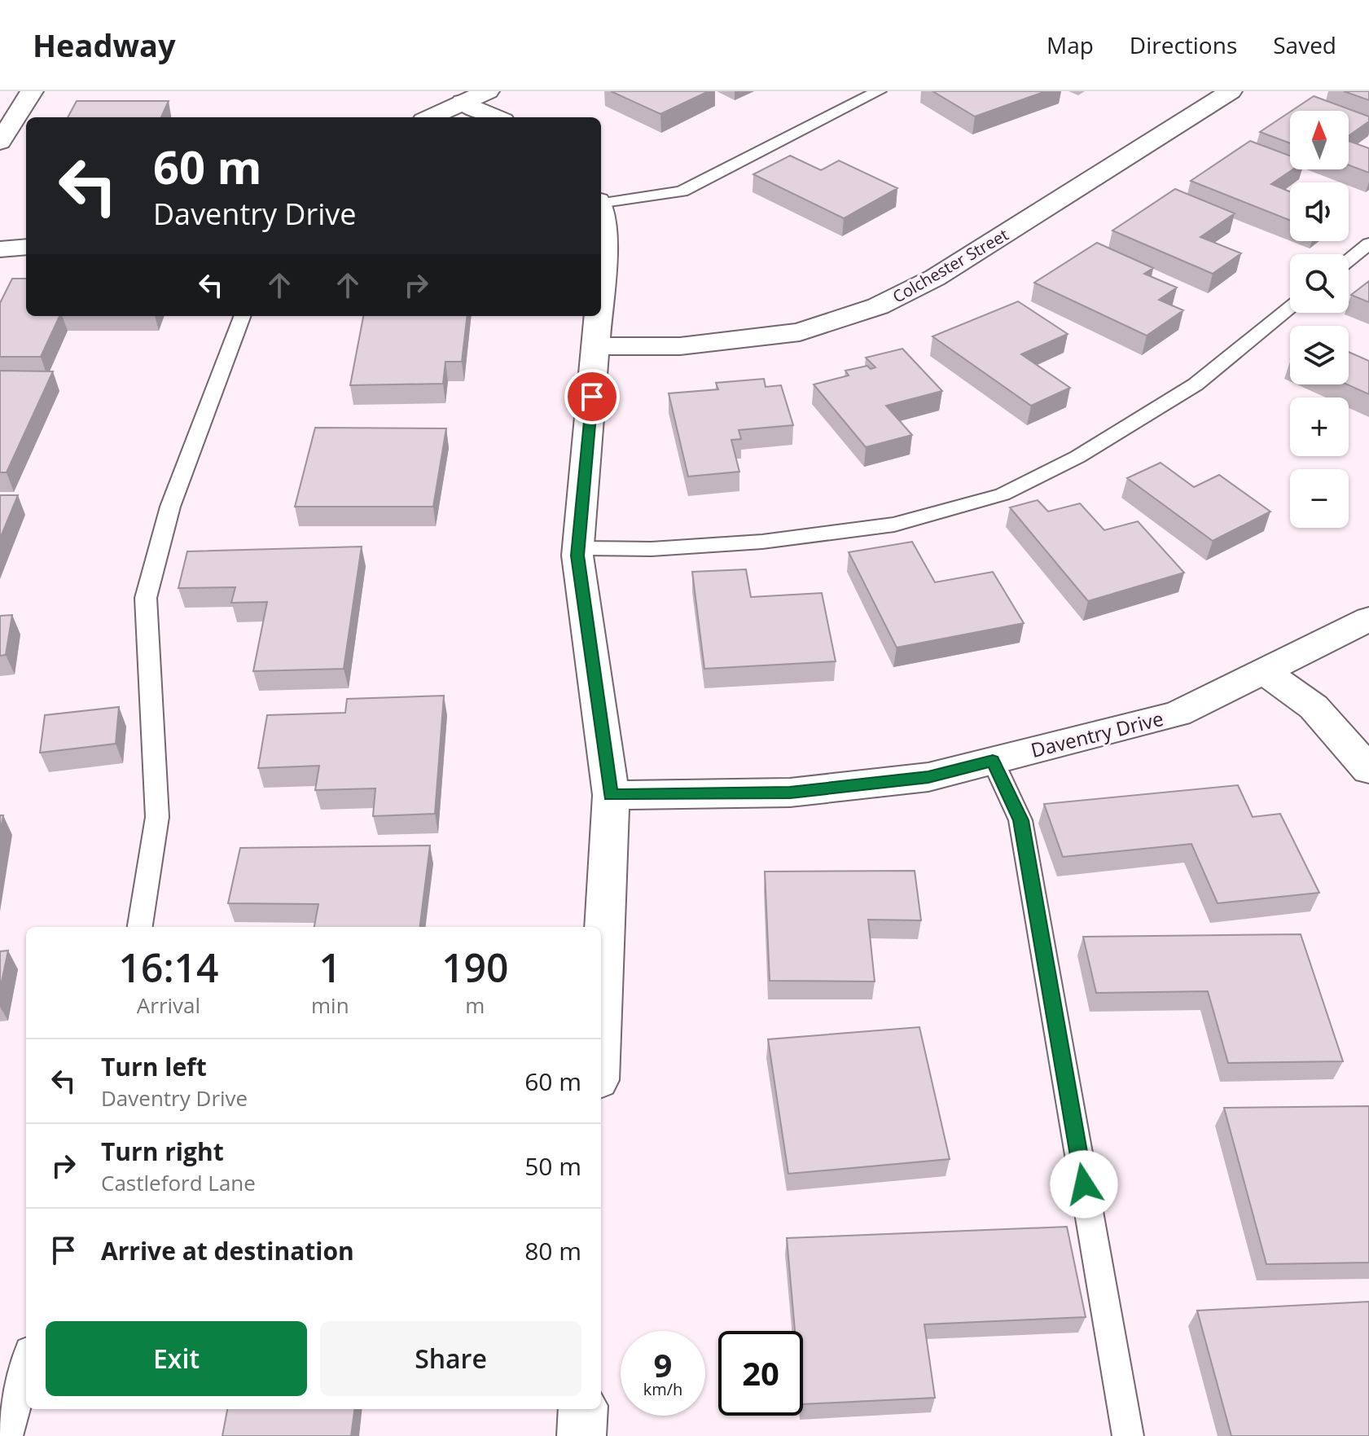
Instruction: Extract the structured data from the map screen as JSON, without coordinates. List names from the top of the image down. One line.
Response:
{"streets":{"street":["Colchester Street","Daventry Drive"]},"north":"top","page":{"header":"Headway","nav":["Map","Directions","Saved"],"map_buttons":["+","−"],"turn":["60 m","Daventry Drive"],"eta":["16:14","Arrival","1","min","190","m"],"list":[{"name":"Turn left","note":"Daventry Drive","value":"60 m"},{"name":"Turn right","note":"Castleford Lane","value":"50 m"},{"name":"Arrive at destination","value":"80 m"}],"buttons":["Exit","Share"],"speed":"9 km/h","limit":"20"}}
